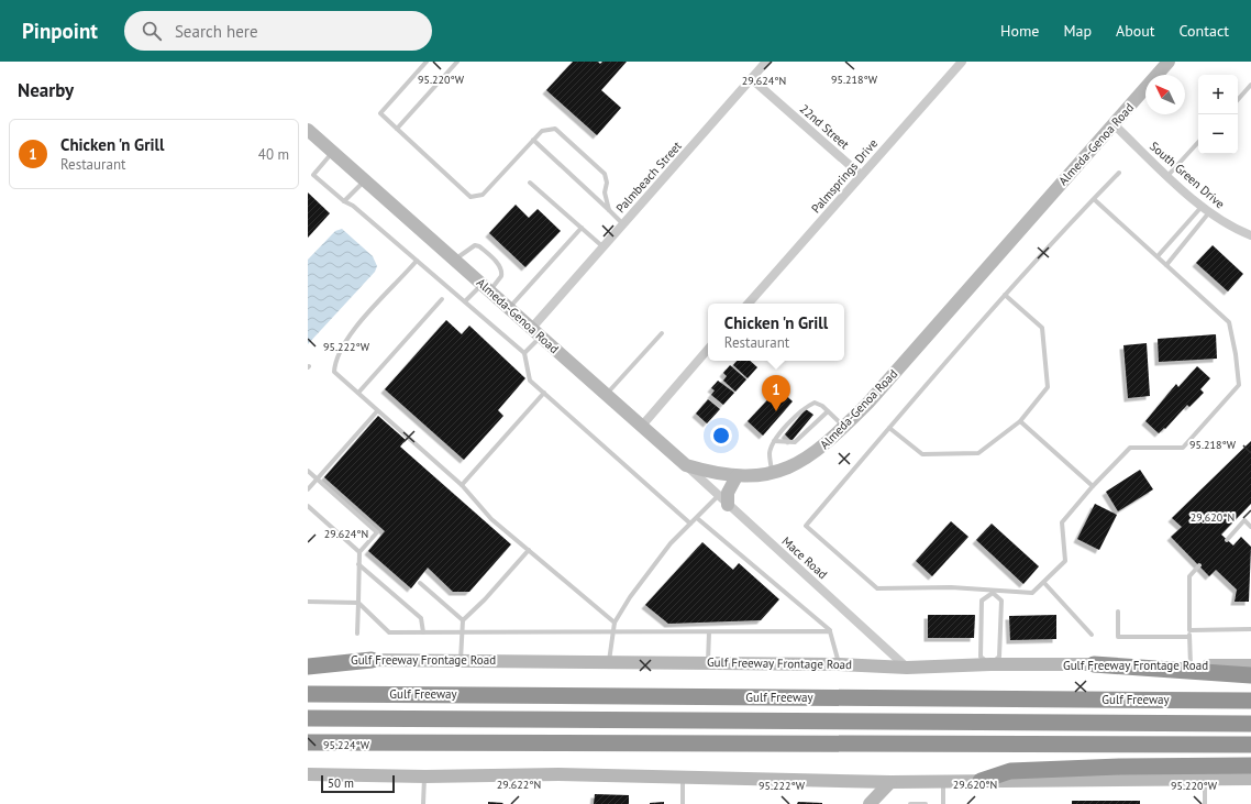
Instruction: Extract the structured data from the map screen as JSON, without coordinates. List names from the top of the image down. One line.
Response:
{"streets":{"highway":["Gulf Freeway"],"main road":["Almeda-Genoa Road","Gulf Freeway Frontage Road"],"street":["22nd Street","South Green Drive","Palmsprings Drive","Palmbeach Street","Mace Road"]},"crossings":[["22nd Street","Palmsprings Drive"],["22nd Street","Palmbeach Street"],["Almeda-Genoa Road","South Green Drive"],["Almeda-Genoa Road","Palmbeach Street"],["Almeda-Genoa Road","Mace Road"],["Mace Road","Gulf Freeway Frontage Road"]],"scale_bar":"50 m","north":"top left","page":{"header":"Pinpoint","search":"Search here","nav":["Home","Map","About","Contact"],"heading":"Nearby","map_buttons":["+","−"],"list":[{"mark":"1","name":"Chicken 'n Grill","note":"Restaurant","value":"40 m"}],"popup":["Chicken 'n Grill","Restaurant"],"pins":"1","scale":"50 m"},"coordinates":["95.220°W","95.218°W","29.624°N","95.222°W","29.620°N","95.224°W","29.622°N"]}
